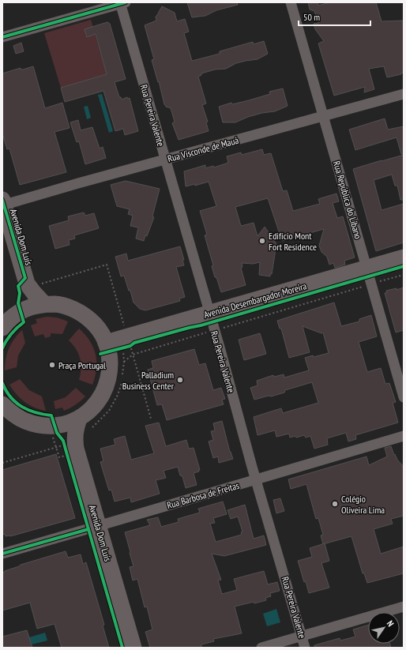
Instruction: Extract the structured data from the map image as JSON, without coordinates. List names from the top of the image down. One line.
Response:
{"streets":{"main road":["Avenida Dom Luís","Avenida Desembargador Moreira"],"street":["Rua Pereira Valente","Rua Visconde de Mauá","Rua República do Líbano","Rua Barbosa de Freitas"]},"crossings":[["Rua Pereira Valente","Rua Visconde de Mauá"],["Rua Pereira Valente","Avenida Desembargador Moreira"],["Rua Pereira Valente","Rua Barbosa de Freitas"],["Rua Visconde de Mauá","Rua República do Líbano"],["Rua Visconde de Mauá","Avenida Dom Luís"],["Rua República do Líbano","Avenida Desembargador Moreira"],["Avenida Dom Luís","Rua Barbosa de Freitas"]],"places":["Edifício Mont Fort Residence","Praça Portugal","Palladium Business Center","Colégio Oliveira Lima"],"scale_bar":"50 m","north":"top right"}
